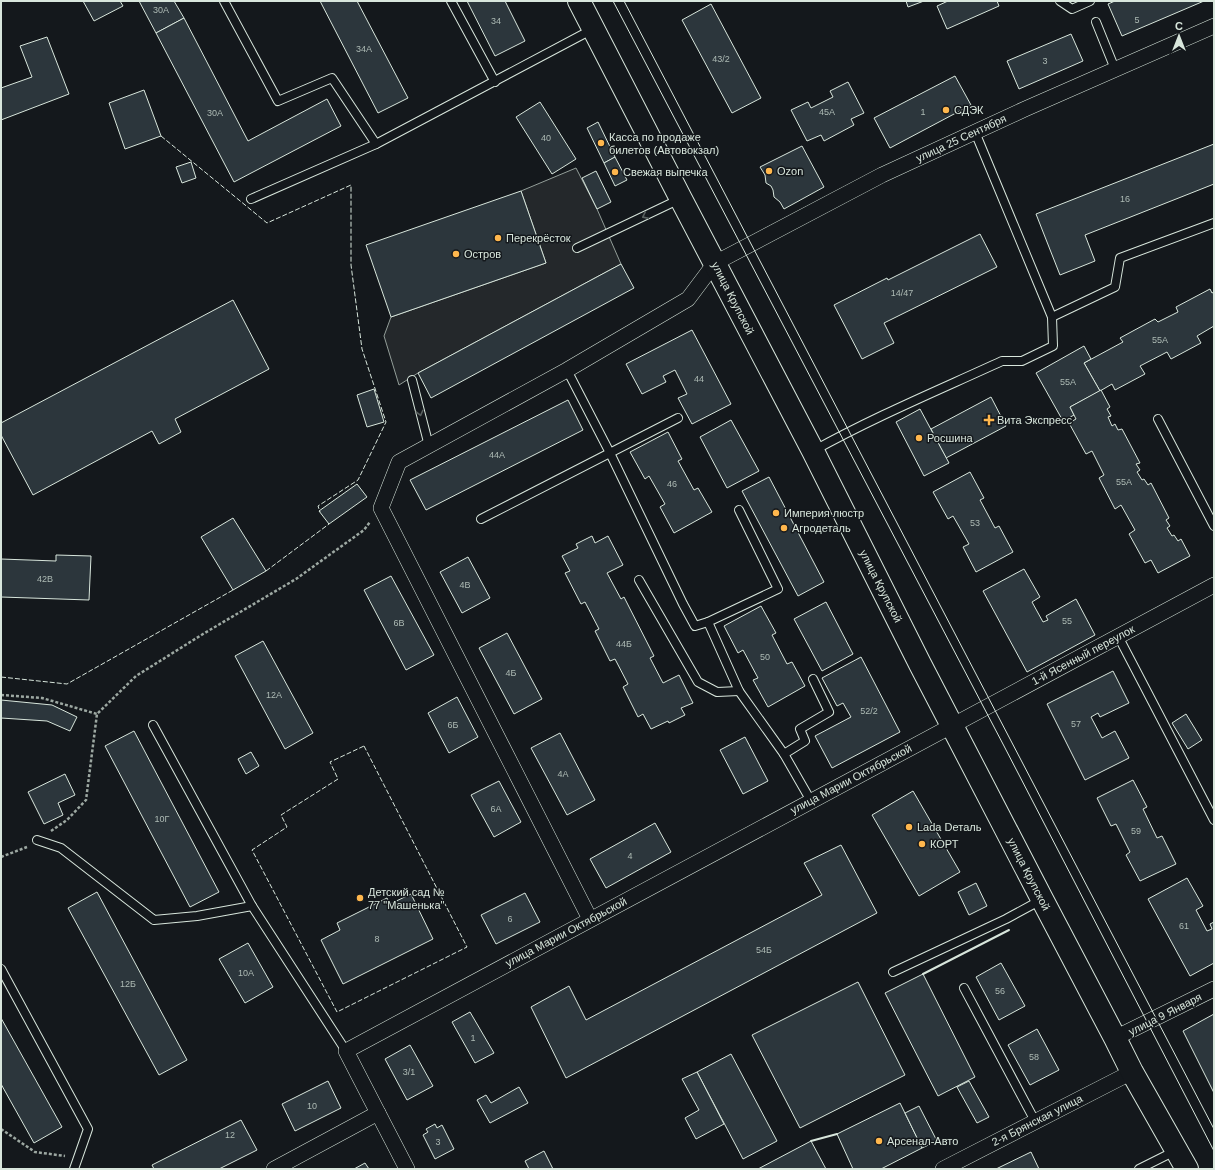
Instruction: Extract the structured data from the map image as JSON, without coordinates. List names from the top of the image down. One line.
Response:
{"streets":{"main road":["улица Крупской"],"street":["улица 25 Сентября","1-й Ясенный переулок","улица Марии Октябрьской","улица 9 Января","2-я Брянская улица"]},"crossings":[["улица 25 Сентября","улица Крупской"],["улица Крупской","1-й Ясенный переулок"],["улица Крупской","улица Марии Октябрьской"],["улица Крупской","улица 9 Января"],["улица Крупской","2-я Брянская улица"],["1-й Ясенный переулок","улица Марии Октябрьской"]],"places":{"other":["СДЭК","Касса по продаже билетов (Автовокзал)","Ozon","Свежая выпечка","Перекрёсток","Остров","Росшина","Империя люстр","Агродеталь","Lada Dеталь","КОРТ","Детский сад № 77 \"Машенька\"","Арсенал-Авто"],"health":["Вита Экспресс"]},"house_numbers":["30А","5","34","34А","43/2","3","45А","1","30А","40","16","14/47","55А","44","55А","44А","55А","46","53","42В","4В","55","6В","44Б","50","4Б","12А","52/2","57","6Б","4А","6А","10Г","59","4","6","61","8","54Б","10А","12Б","56","1","58","3/1","10","12","3"],"north":"top"}
